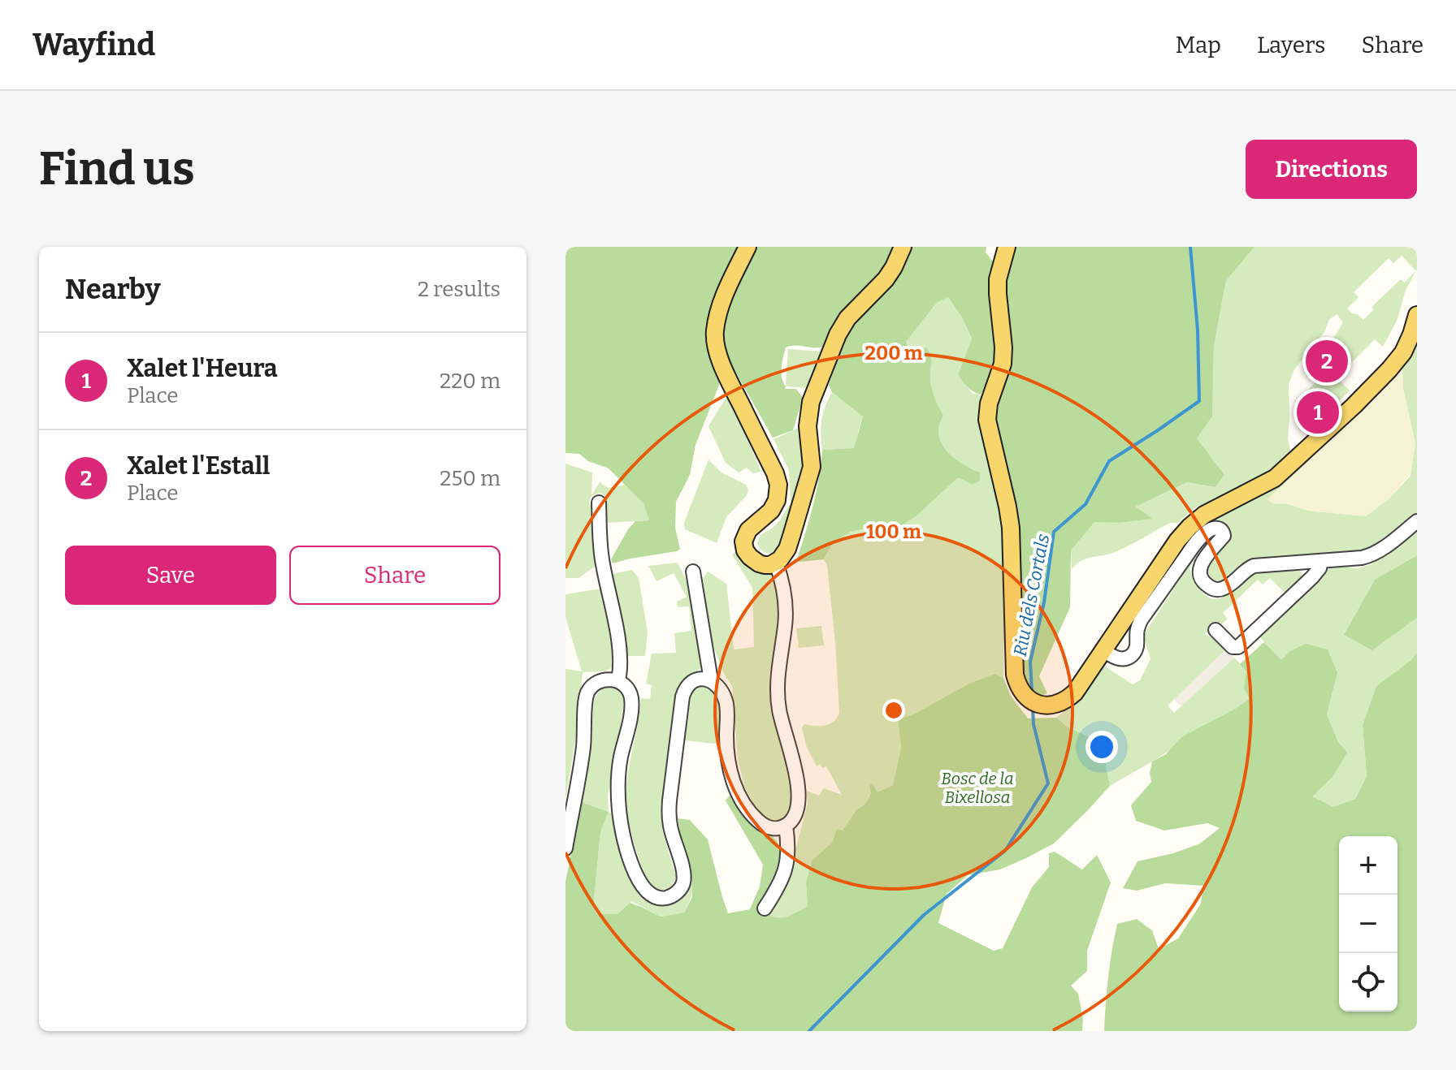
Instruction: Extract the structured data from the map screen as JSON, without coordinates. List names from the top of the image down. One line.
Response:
{"water":["Riu dels Cortals"],"parks":["Bosc de la Bixellosa"],"page":{"header":"Wayfind","nav":["Map","Layers","Share"],"buttons":["Directions",["Save","Share"]],"title":"Find us","heading":["Nearby","2 results"],"list":[{"mark":"1","name":"Xalet l'Heura","note":"Place","value":"220 m"},{"mark":"2","name":"Xalet l'Estall","note":"Place","value":"250 m"}],"pins":["2","1"],"map_buttons":["+","−"]},"rings":["200 m","100 m"]}
